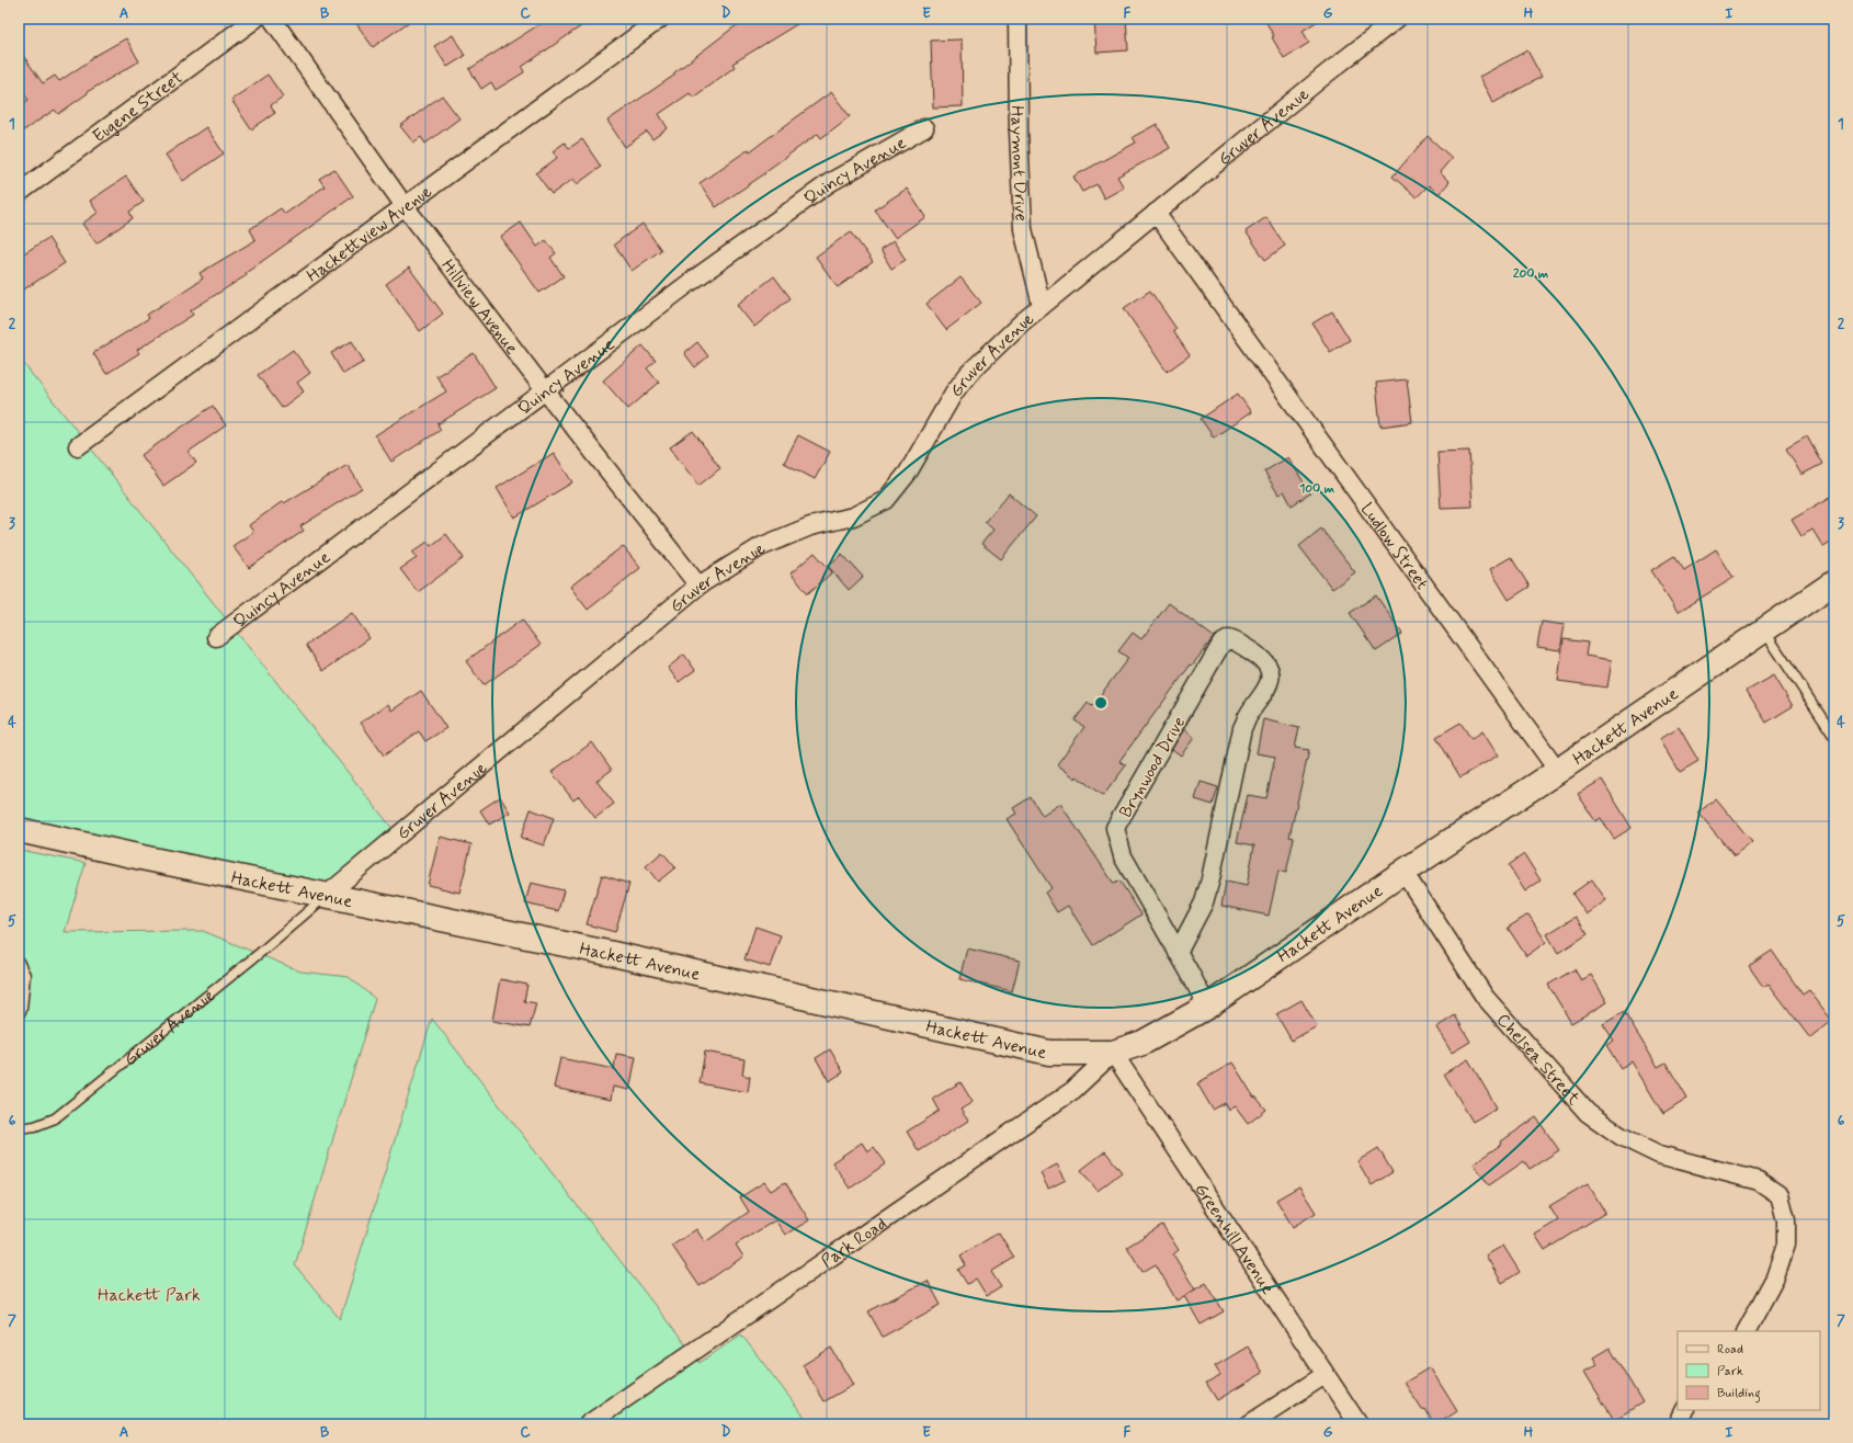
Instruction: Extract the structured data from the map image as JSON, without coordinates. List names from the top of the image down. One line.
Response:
{"streets":{"main road":["Hackett Avenue"],"street":["Eugene Street","Gruver Avenue","Haymont Drive","Quincy Avenue","Hackettview Avenue","Hillview Avenue","Ludlow Street","Brynwood Drive","Chelsea Street","Greenhill Avenue","Park Road"]},"crossings":[["Gruver Avenue","Haymont Drive"],["Gruver Avenue","Hillview Avenue"],["Gruver Avenue","Ludlow Street"],["Gruver Avenue","Hackett Avenue"],["Quincy Avenue","Hillview Avenue"],["Hackettview Avenue","Hillview Avenue"],["Ludlow Street","Hackett Avenue"],["Hackett Avenue","Brynwood Drive"],["Hackett Avenue","Chelsea Street"],["Hackett Avenue","Greenhill Avenue"],["Hackett Avenue","Park Road"],["Greenhill Avenue","Park Road"]],"parks":["Hackett Park"],"legend":["Road","Park","Building"],"grid":{"columns":["A","B","C","D","E","F","G","H","I"],"rows":["1","2","3","4","5","6","7"]},"rings":["200 m","100 m"]}
